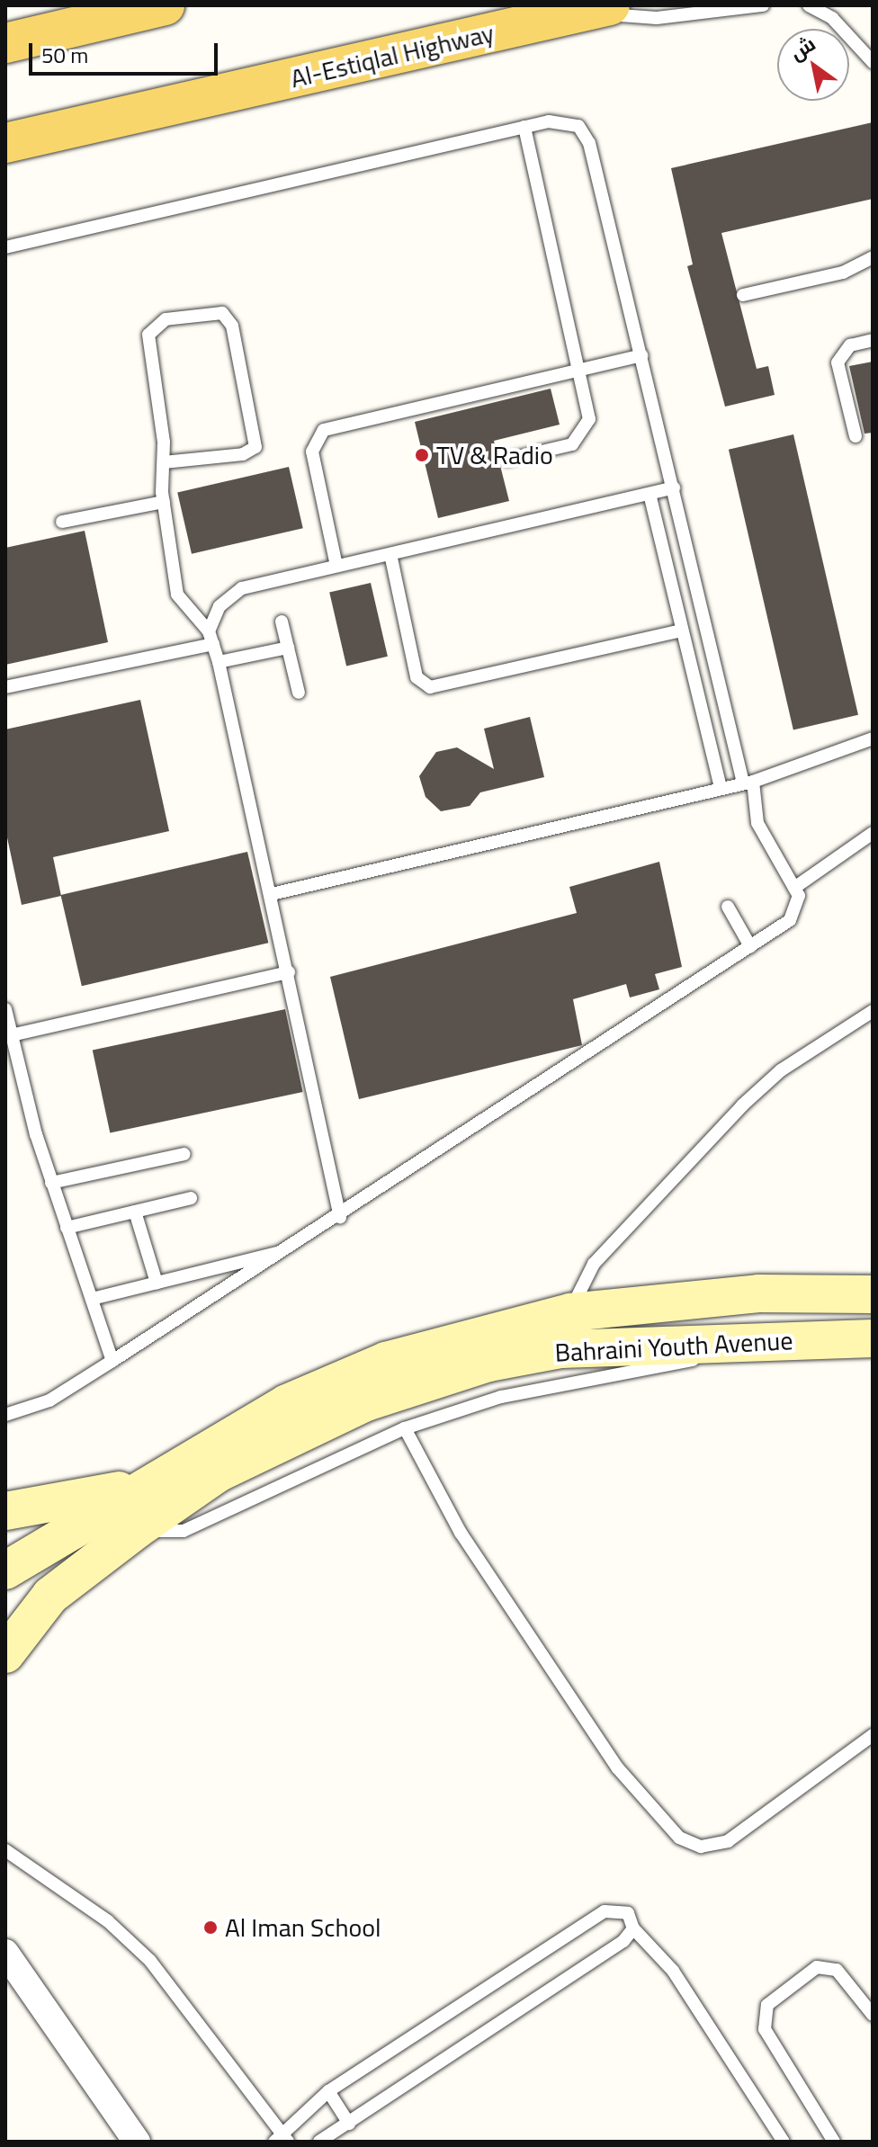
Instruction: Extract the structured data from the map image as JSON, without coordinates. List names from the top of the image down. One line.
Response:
{"streets":{"main road":["Al-Estiqlal Highway"],"street":["Bahraini Youth Avenue"]},"places":["TV & Radio","Al Iman School"],"scale_bar":"50 m","north":"top left"}
